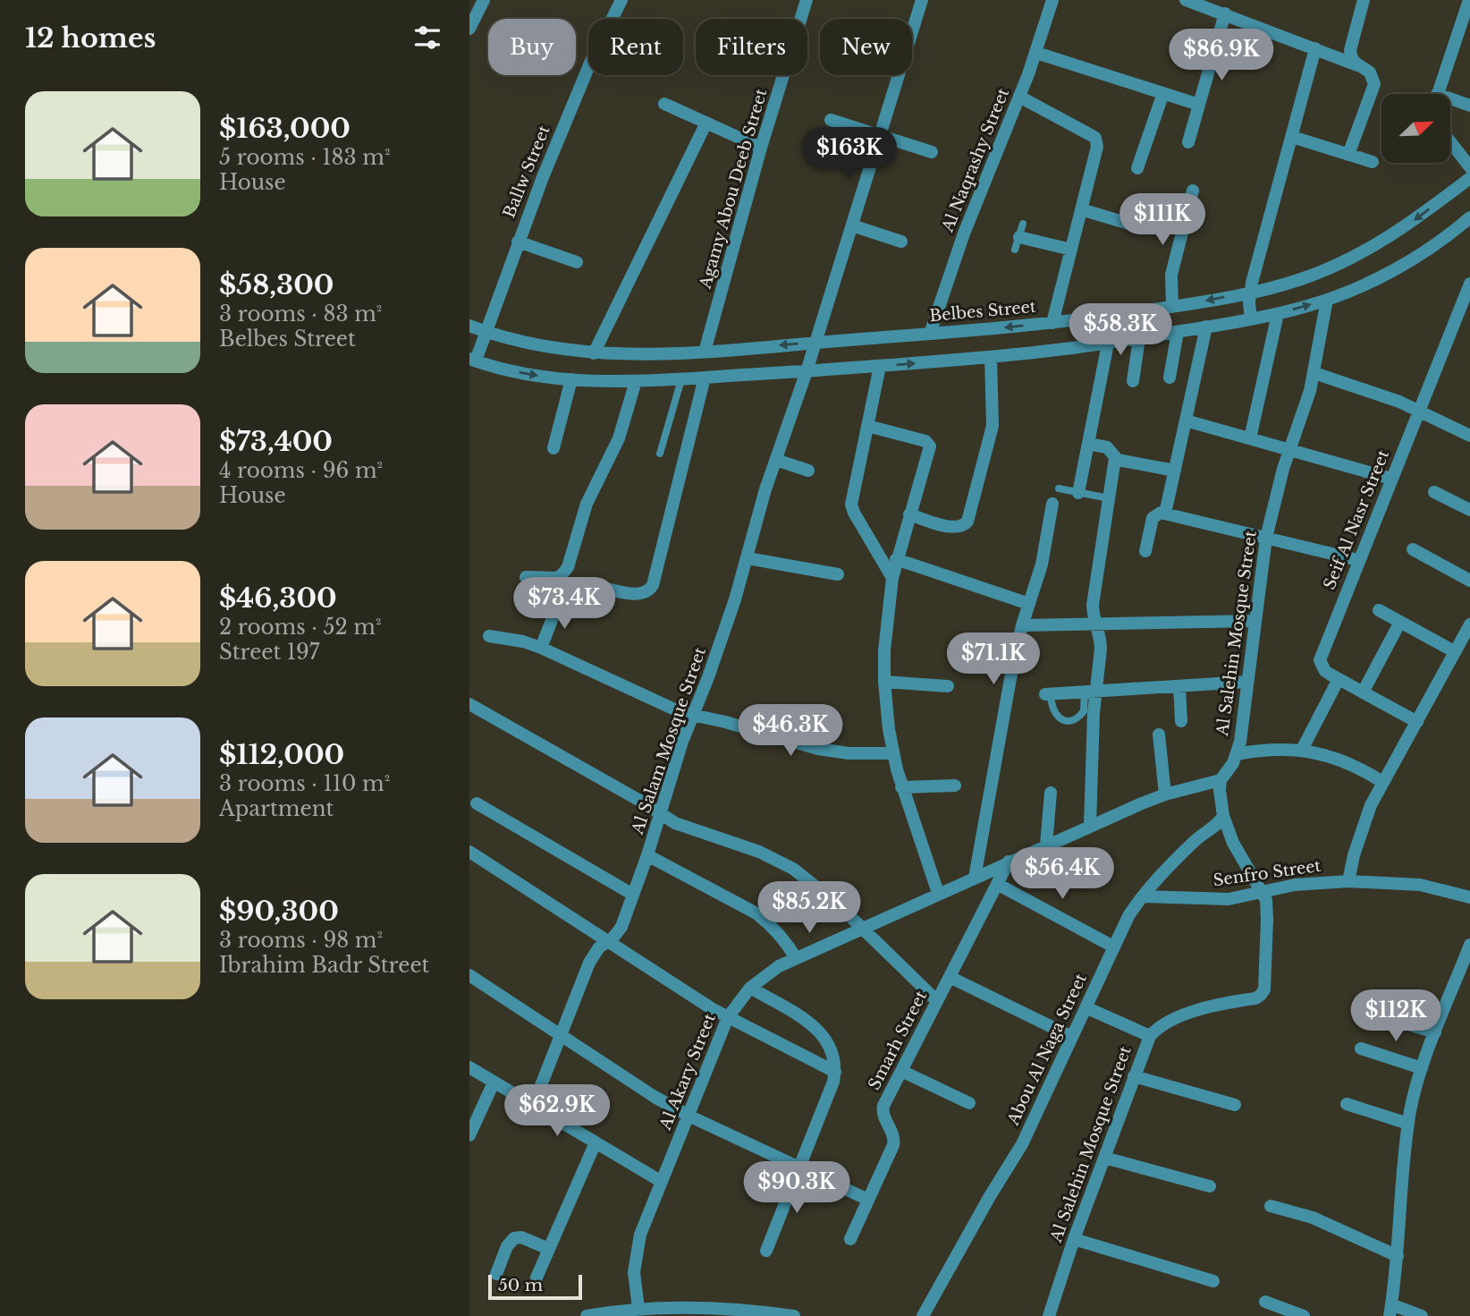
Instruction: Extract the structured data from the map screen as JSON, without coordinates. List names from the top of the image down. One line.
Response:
{"streets":{"street":["Al Naqrashy Street","Ballw Street","Agamy Abou Deeb Street","Belbes Street","Seif Al Nasr Street","Al Salehin Mosque Street","Al Salam Mosque Street","Senfro Street","Smarh Street","Abou Al Naga Street","Al Akary Street"]},"crossings":[["Al Naqrashy Street","Belbes Street"],["Ballw Street","Belbes Street"],["Agamy Abou Deeb Street","Belbes Street"],["Belbes Street","Al Salam Mosque Street"],["Al Salehin Mosque Street","Senfro Street"],["Al Salehin Mosque Street","Abou Al Naga Street"],["Al Salehin Mosque Street","Al Akary Street"],["Senfro Street","Abou Al Naga Street"],["Senfro Street","Al Akary Street"],["Smarh Street","Al Akary Street"],["Abou Al Naga Street","Al Akary Street"]],"scale_bar":"50 m","north":"top right","page":{"heading":"12 homes","chip":["Buy","Rent","Filters","New"],"price":["$86.9K","$163K","$111K","$58.3K","$73.4K","$71.1K","$46.3K","$56.4K","$85.2K","$112K","$62.9K","$90.3K"],"list":[{"name":"$163,000","note":"5 rooms · 183 m² · House"},{"name":"$58,300","note":"3 rooms · 83 m² · Belbes Street"},{"name":"$73,400","note":"4 rooms · 96 m² · House"},{"name":"$46,300","note":"2 rooms · 52 m² · Street 197"},{"name":"$112,000","note":"3 rooms · 110 m² · Apartment"},{"name":"$90,300","note":"3 rooms · 98 m² · Ibrahim Badr Street"}],"scale":"50 m"}}
